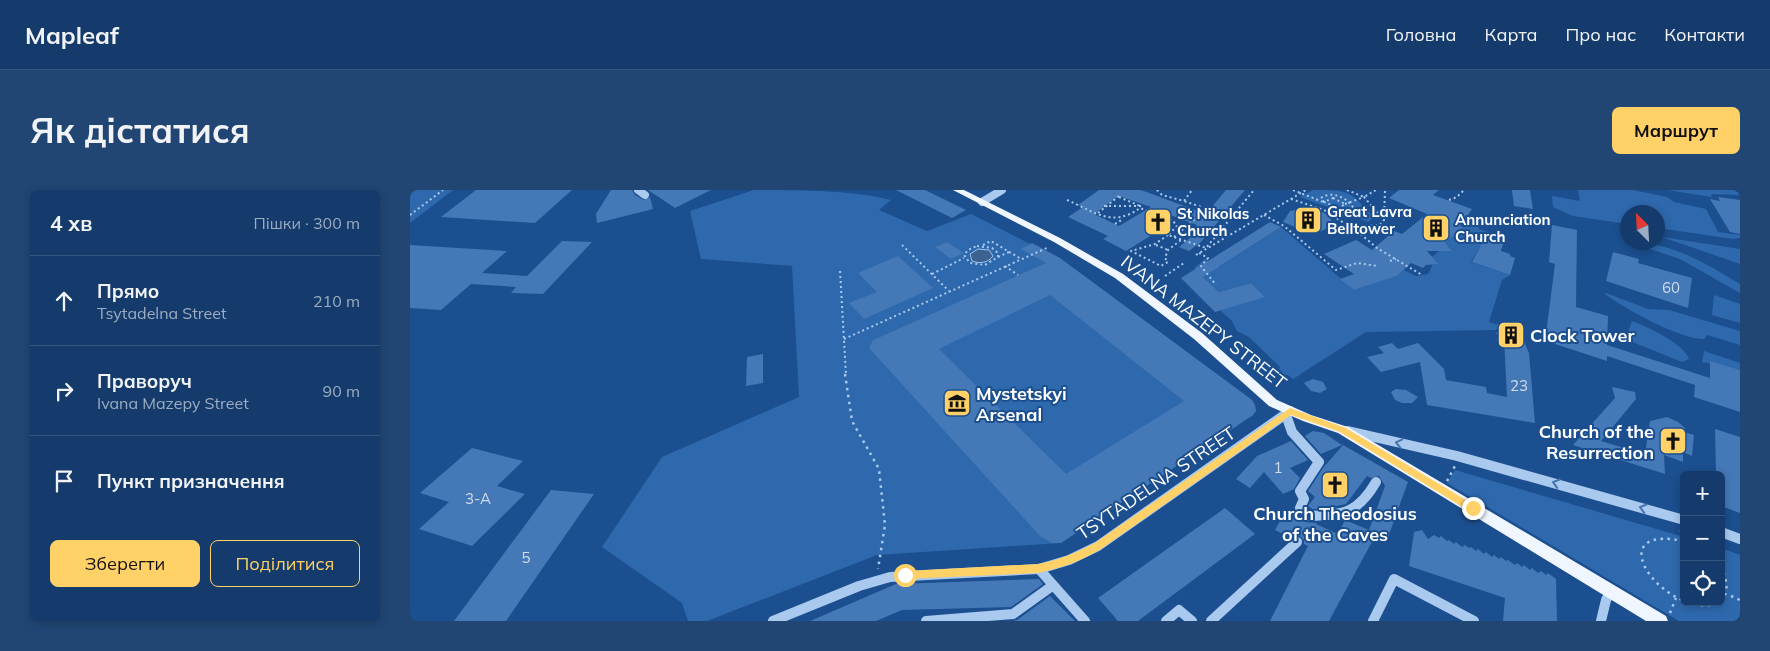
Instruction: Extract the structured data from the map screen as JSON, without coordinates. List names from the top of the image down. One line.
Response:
{"streets":{"main road":["IVANA MAZEPY STREET"],"street":["TSYTADELNA STREET"]},"crossings":[["IVANA MAZEPY STREET","TSYTADELNA STREET"]],"places":{"building":["Great Lavra Belltower","Annunciation Church","Clock Tower"],"church":["St Nikolas Church","Church of the Resurrection","Church Theodosius of the Caves"],"museum":["Mystetskyi Arsenal"]},"house_numbers":["60","23","1","3-А","5"],"north":"top left","page":{"header":"Mapleaf","nav":["Головна","Карта","Про нас","Контакти"],"buttons":["Маршрут",["Зберегти","Поділитися"]],"title":"Як дістатися","heading":["4 хв","Пішки · 300 m"],"list":[["Прямо","Tsytadelna Street","210 m"],["Праворуч","Ivana Mazepy Street","90 m"],"Пункт призначення"],"map_buttons":["+","−"]}}
